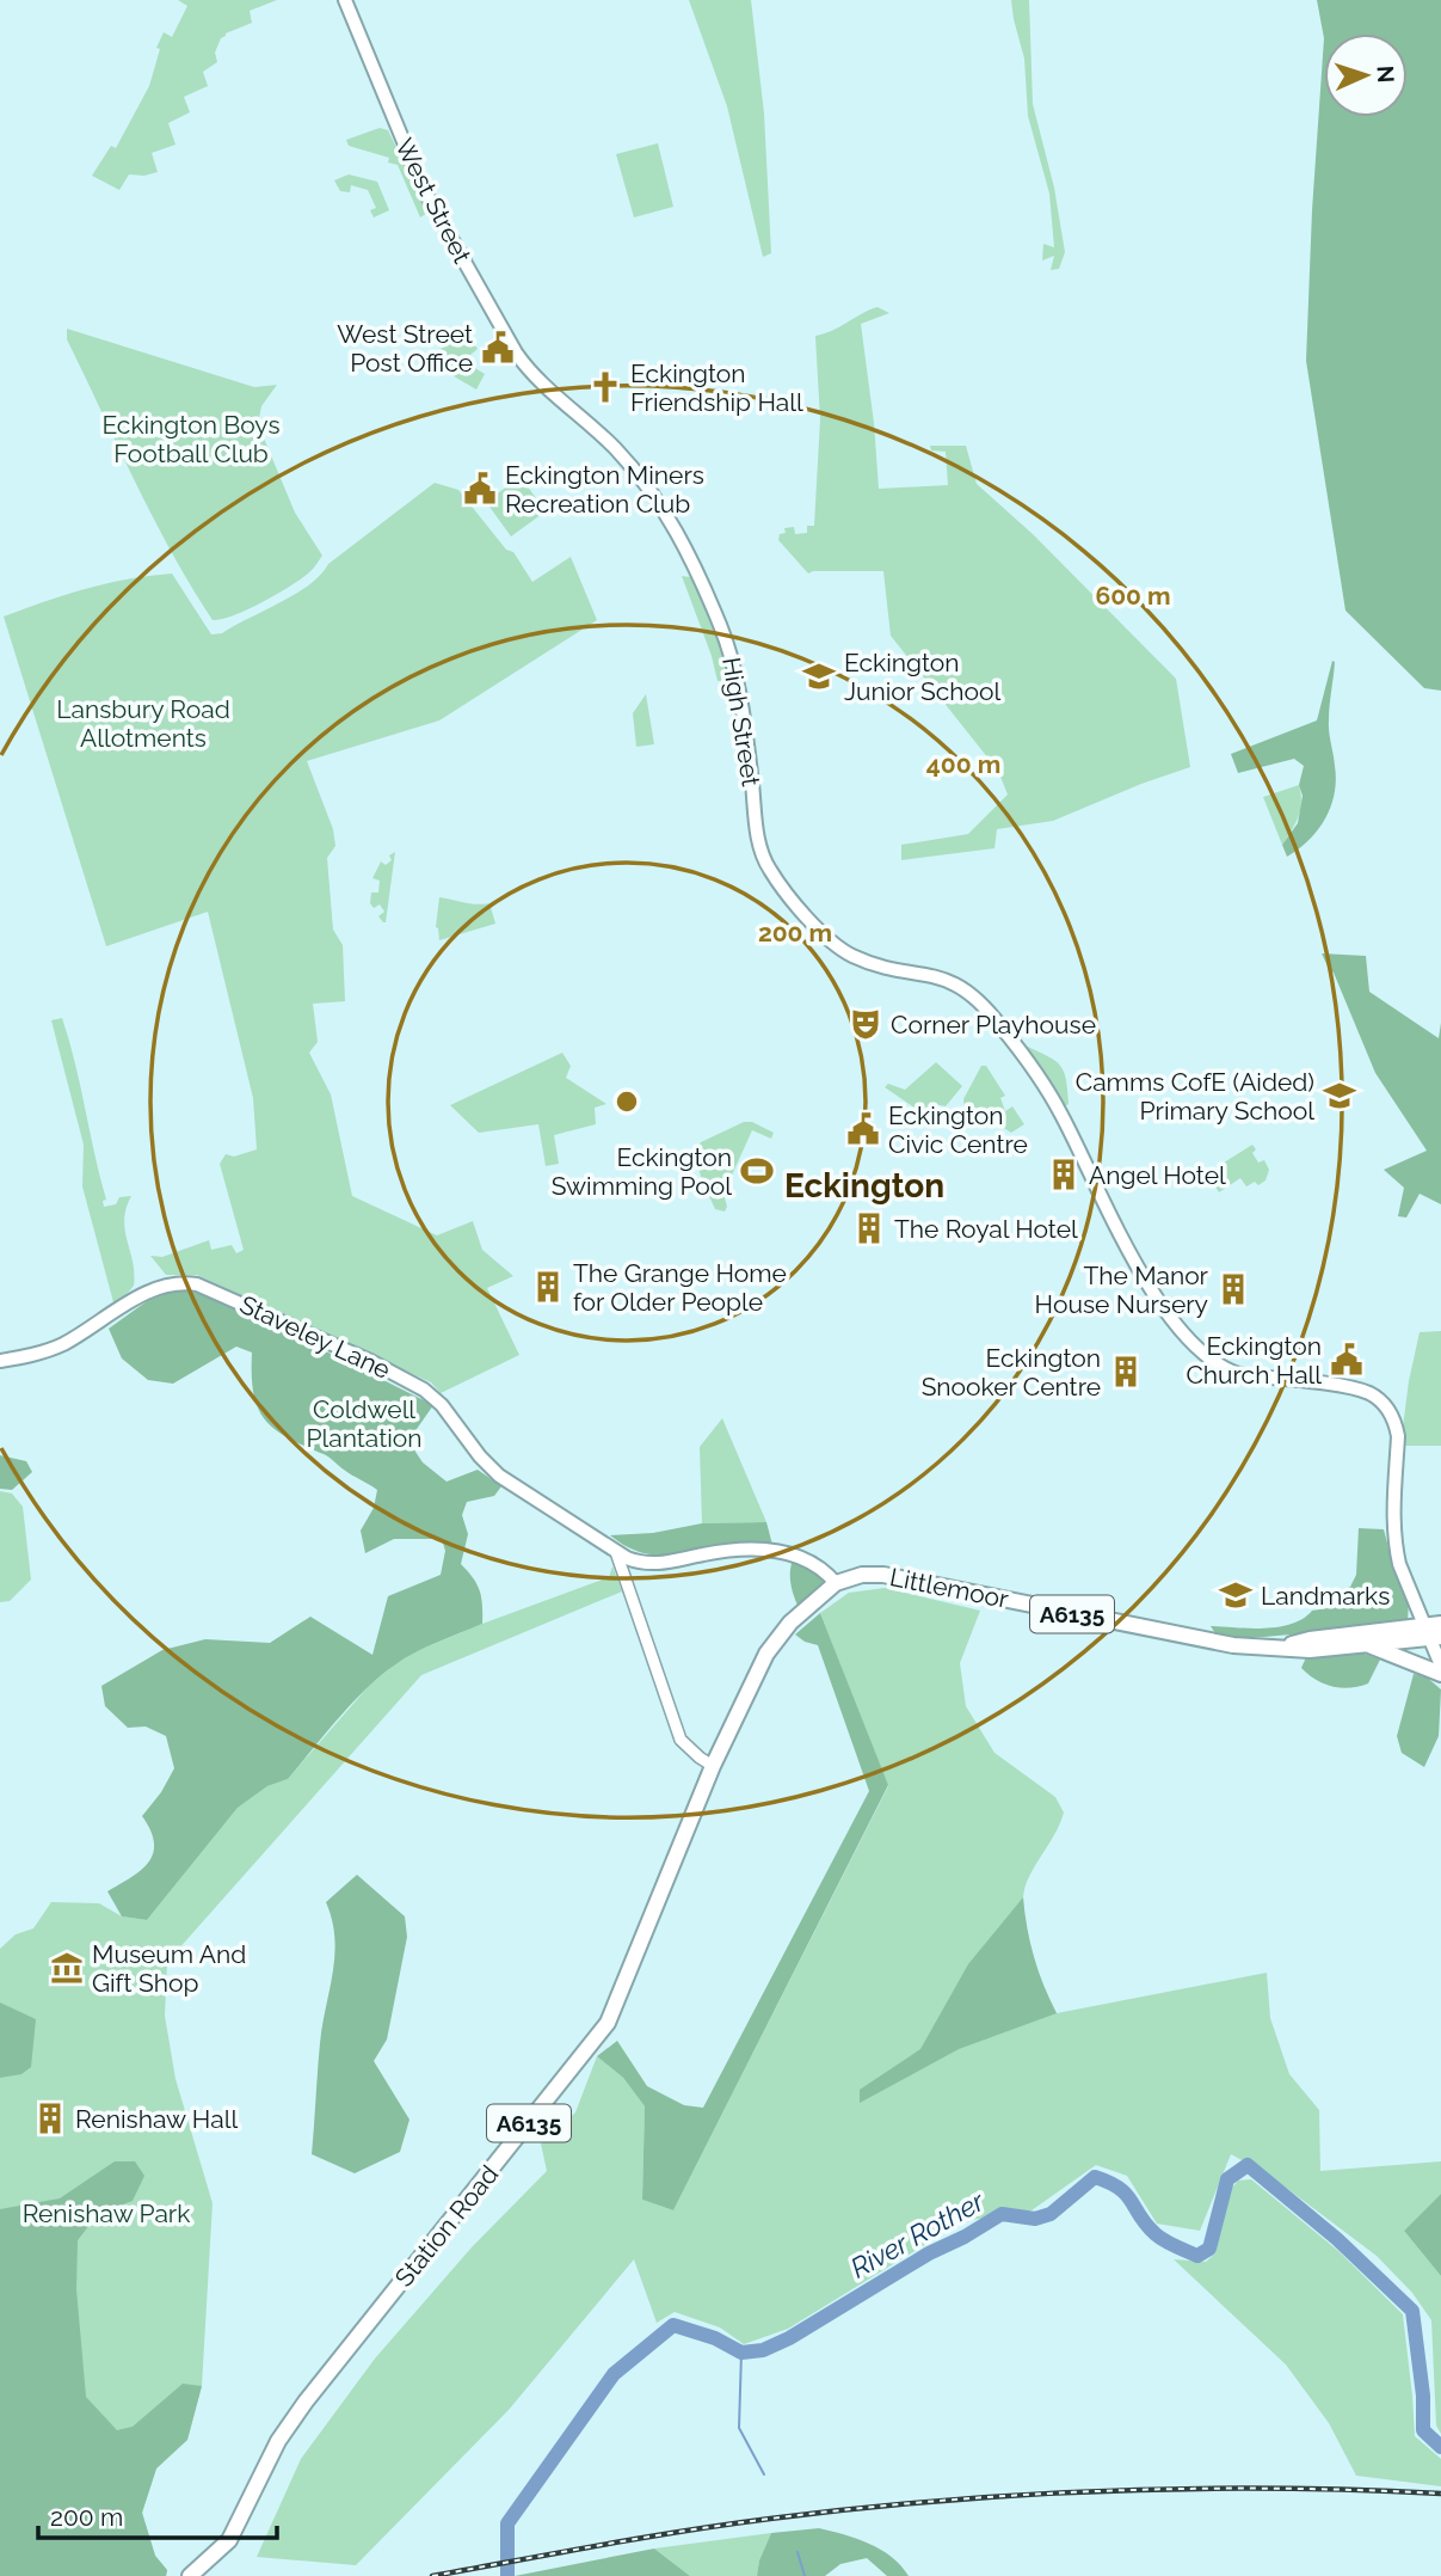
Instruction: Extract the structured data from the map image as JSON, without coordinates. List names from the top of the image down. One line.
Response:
{"streets":{"main road":["West Street","High Street","Staveley Lane","Littlemoor","A6135","Station Road"]},"crossings":[["West Street","High Street"],["High Street","Littlemoor"],["High Street","A6135"],["Staveley Lane","Littlemoor"],["Staveley Lane","A6135"],["Littlemoor","A6135"],["A6135","Station Road"]],"districts":["Eckington"],"water":["River Rother"],"parks":["Eckington Boys Football Club","Lansbury Road Allotments","Coldwell Plantation","Renishaw Park"],"places":{"public building":["West Street Post Office","Eckington Miners Recreation Club","Eckington Civic Centre","Eckington Church Hall"],"church":["Eckington Friendship Hall"],"school or university":["Eckington Junior School","Camms CofE (Aided) Primary School","Landmarks"],"theatre":["Corner Playhouse"],"sports":["Eckington Swimming Pool"],"building":["Angel Hotel","The Royal Hotel","The Grange Home for Older People","The Manor House Nursery","Eckington Snooker Centre","Renishaw Hall"],"museum":["Museum And Gift Shop"]},"scale_bar":"200 m","north":"right","rings":["600 m","400 m","200 m"]}
